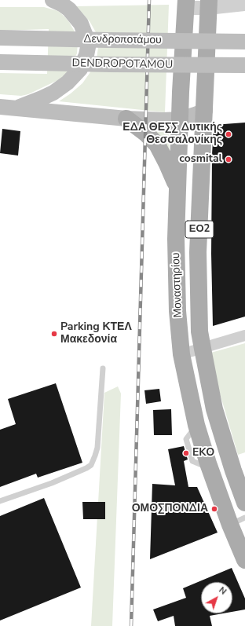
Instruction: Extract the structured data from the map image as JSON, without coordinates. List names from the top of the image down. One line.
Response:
{"streets":{"main road":["Δενδροποτάμου","DENDROPOTAMOU","ΕΟ2","Μοναστηρίου"]},"places":["ΕΔΑ ΘΕΣΣ Δυτικής Θεσσαλονίκης","cosmital","Parking ΚΤΕΛ Μακεδονία","EKO","ΟΜΟΣΠΟΝΔΙΑ"],"north":"top right"}
